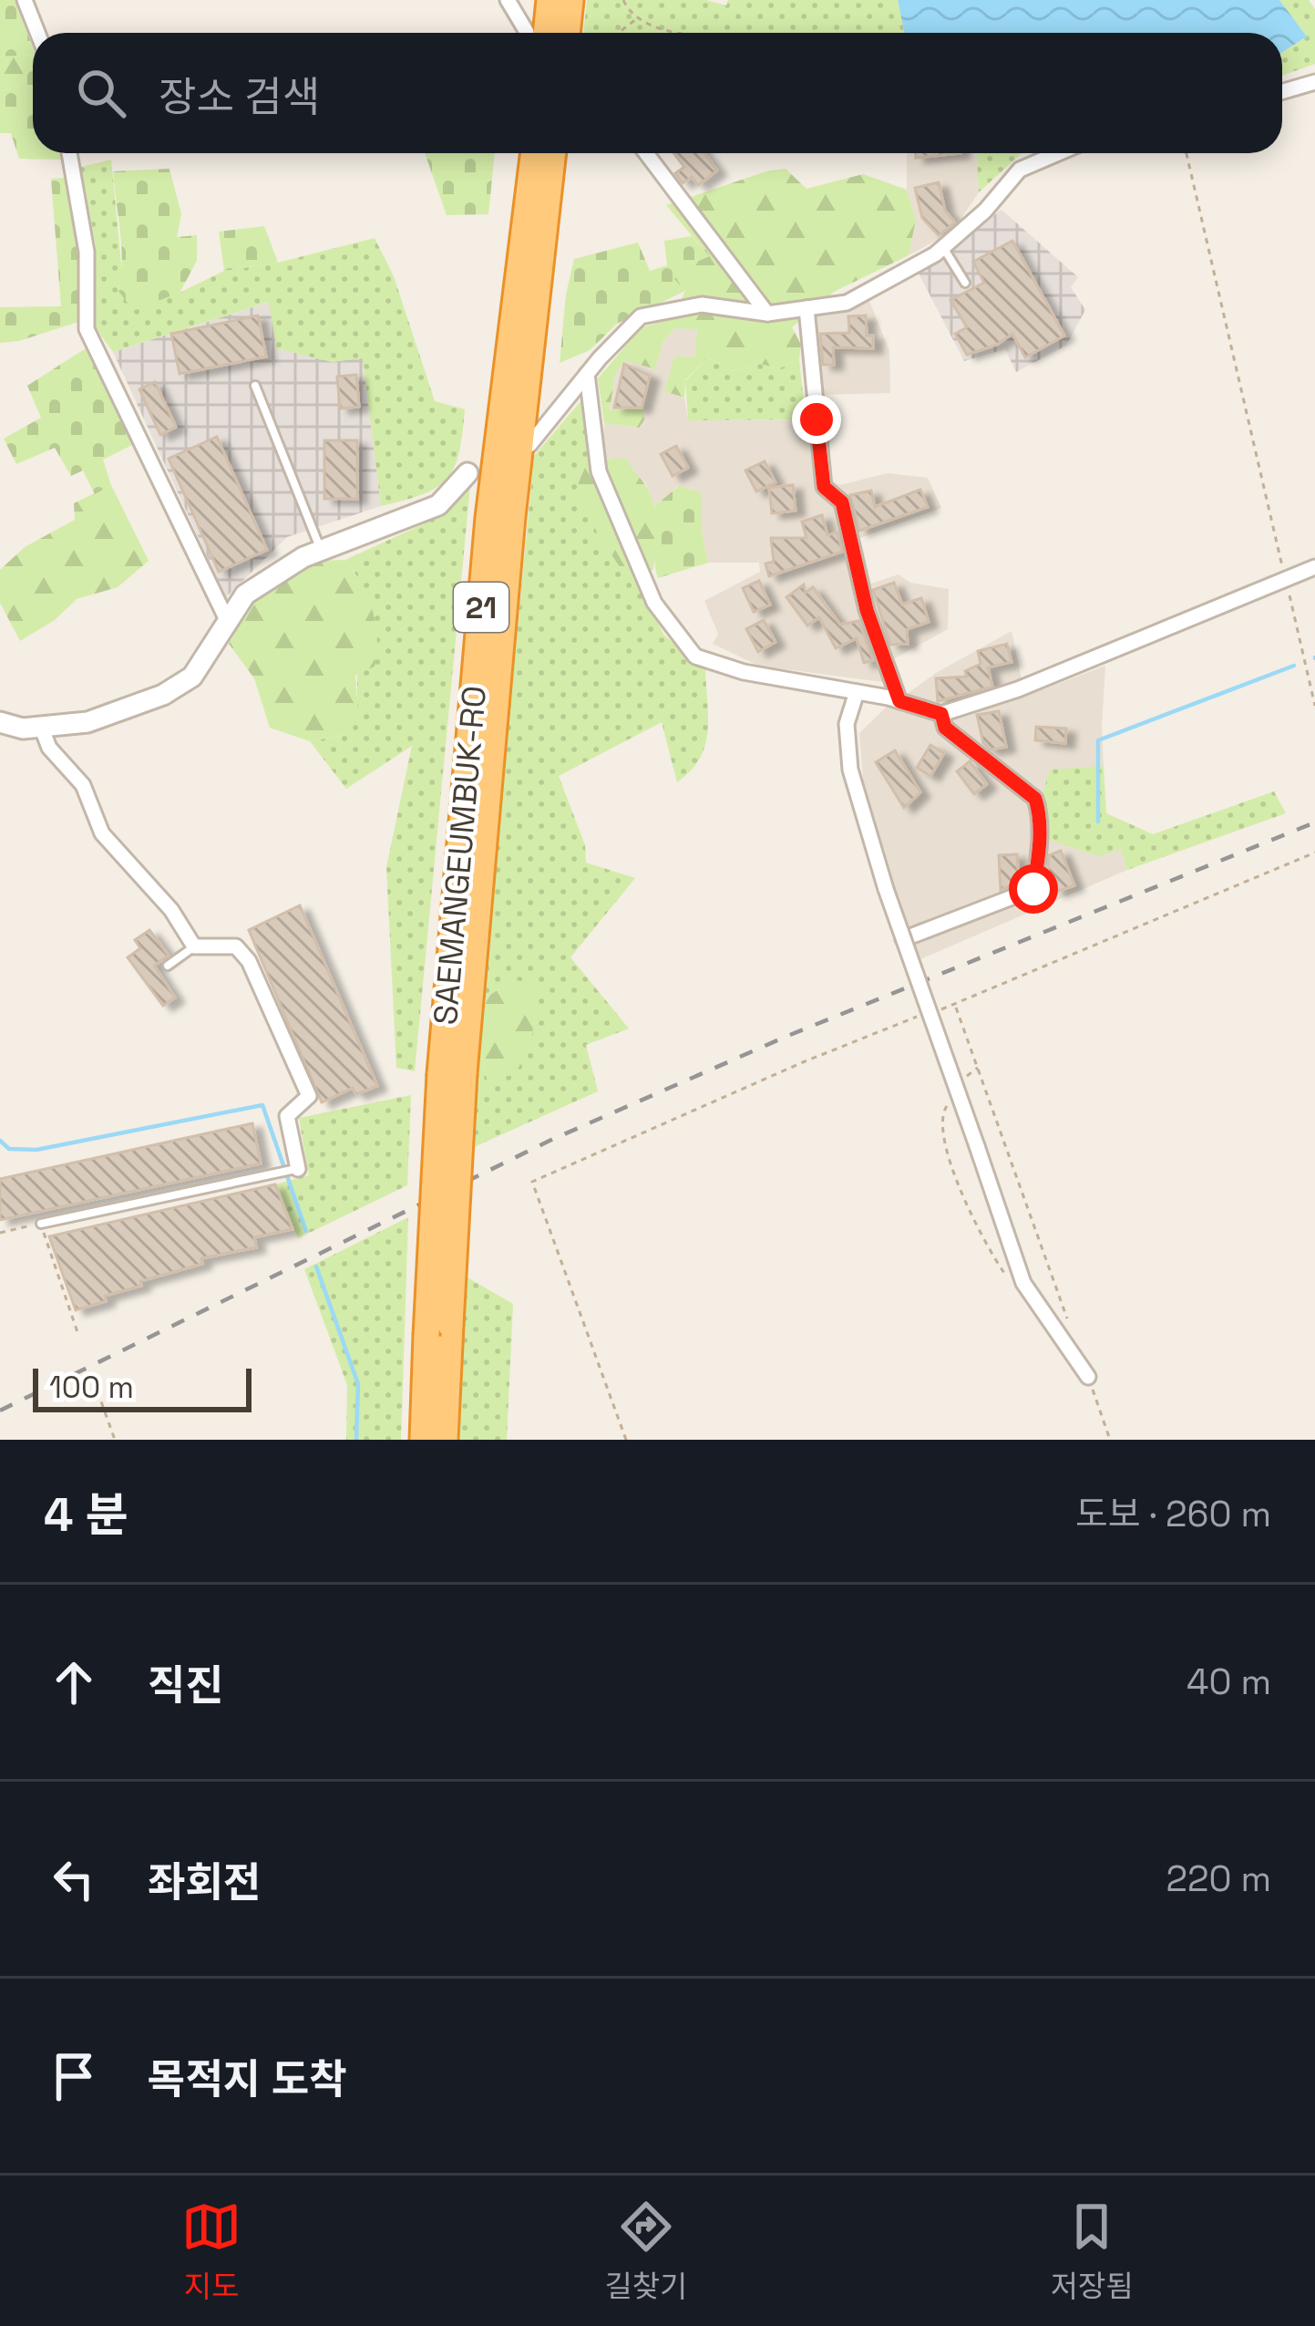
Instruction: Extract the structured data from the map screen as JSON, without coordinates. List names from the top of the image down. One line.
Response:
{"streets":{"highway":["21","SAEMANGEUMBUK-RO"]},"scale_bar":"100 m","page":{"search":"장소 검색","scale":"100 m","heading":["4 분","도보 · 260 m"],"list":[["직진","40 m"],["좌회전","220 m"],"목적지 도착"],"nav":["지도","길찾기","저장됨"]}}
